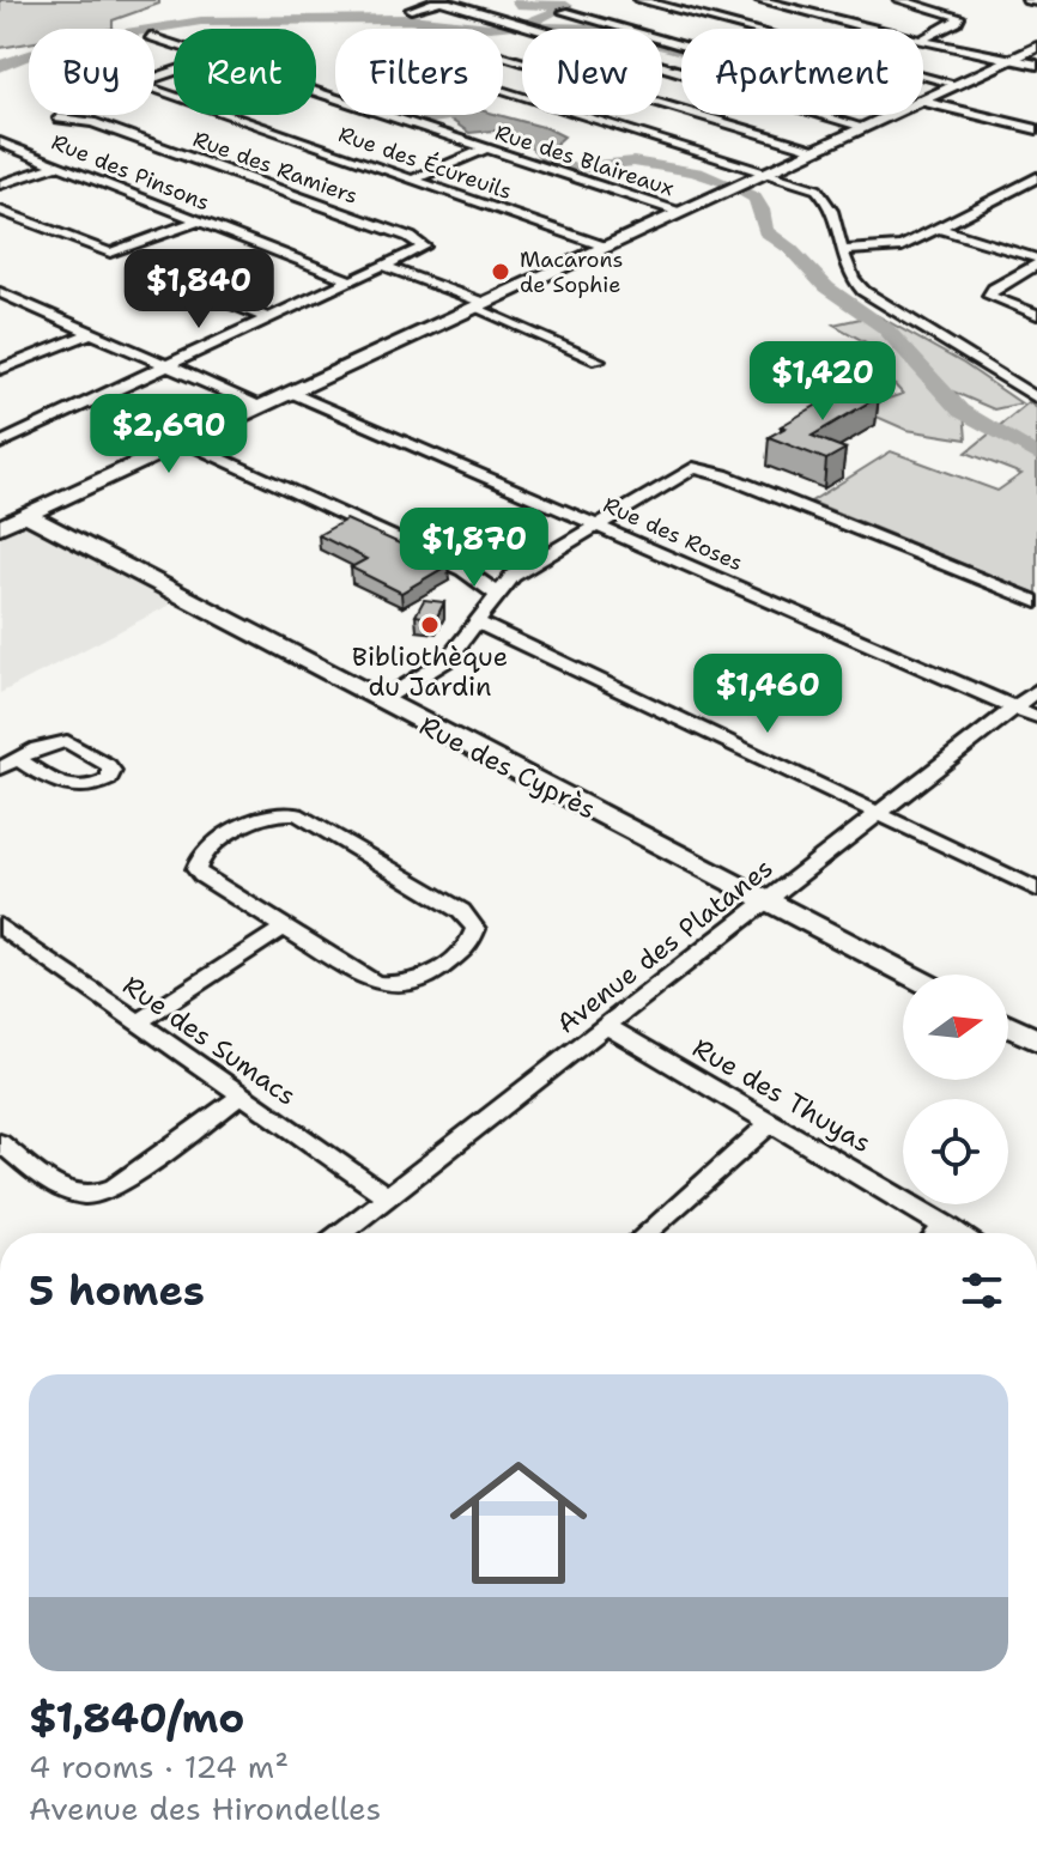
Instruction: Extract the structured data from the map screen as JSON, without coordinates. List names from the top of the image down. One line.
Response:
{"streets":{"main road":["Rue des Cyprès"],"street":["Rue des Blaireaux","Rue des Écureuils","Rue des Ramiers","Rue des Pinsons","Rue des Roses","Avenue des Platanes","Rue des Sumacs","Rue des Thuyas"]},"crossings":[["Rue des Roses","Avenue des Platanes"],["Rue des Cyprès","Avenue des Platanes"],["Avenue des Platanes","Rue des Sumacs"],["Avenue des Platanes","Rue des Thuyas"]],"places":["Macarons de Sophie","Bibliothèque du Jardin"],"north":"right","page":{"chip":["Buy","Rent","Filters","New","Apartment"],"price":["$1,840","$1,420","$2,690","$1,870","$1,460"],"heading":"5 homes","list":[{"name":"$1,840/mo","note":"4 rooms · 124 m² · Avenue des Hirondelles"}]}}
